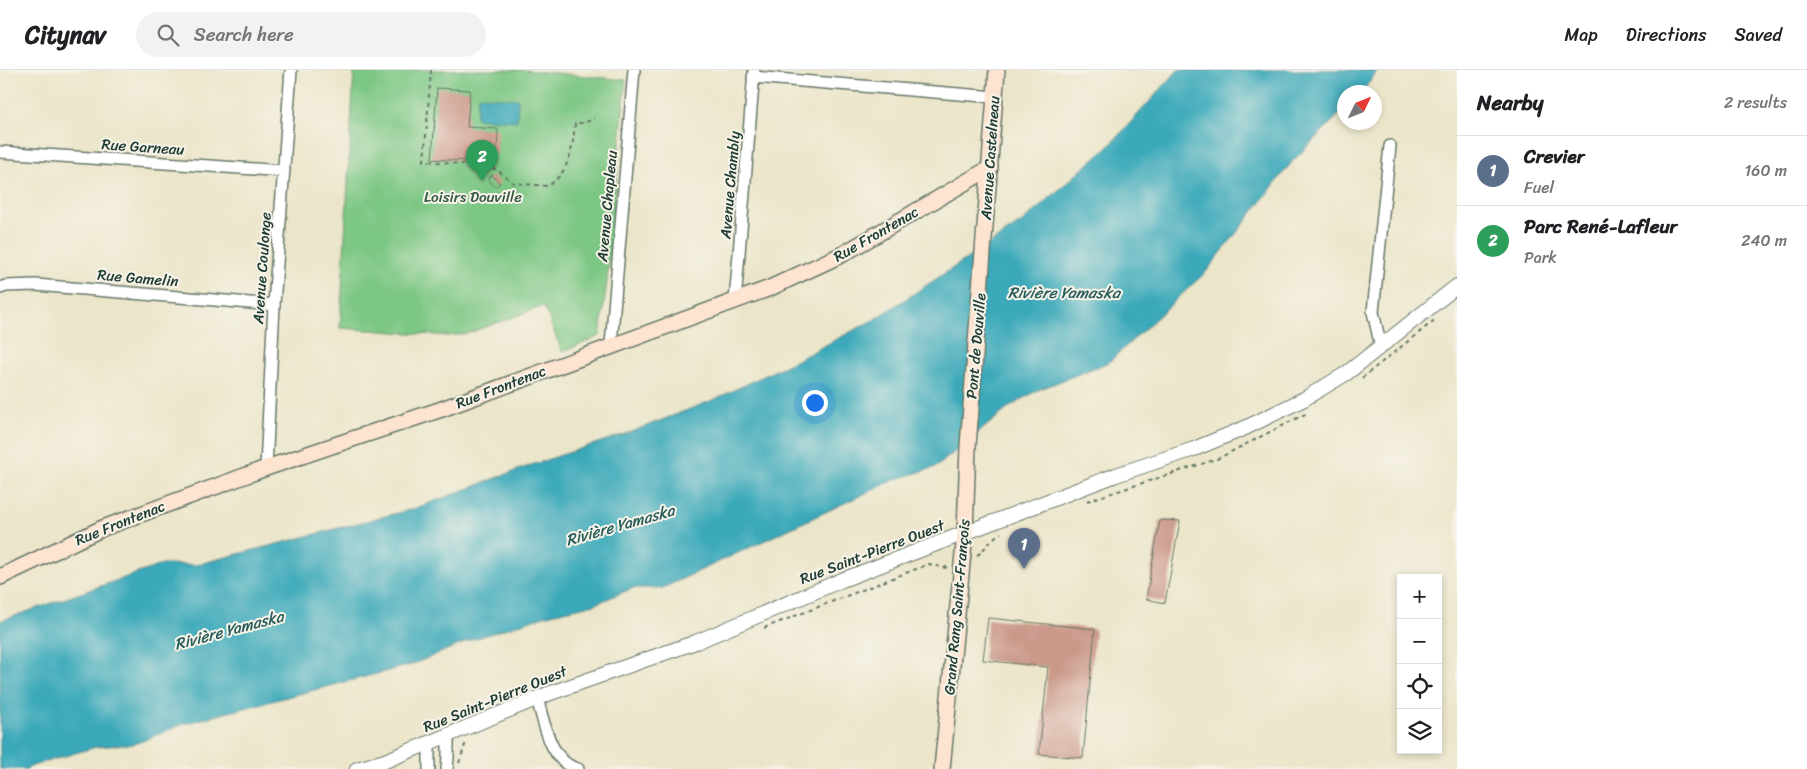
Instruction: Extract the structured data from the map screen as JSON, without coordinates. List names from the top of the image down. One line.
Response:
{"streets":{"main road":["Avenue Castelneau","Rue Frontenac","Pont de Douville","Grand Rang Saint-François"],"street":["Rue Garneau","Avenue Chambly","Avenue Chapleau","Avenue Coulonge","Rue Gamelin","Rue Saint-Pierre Ouest"]},"crossings":[["Rue Garneau","Avenue Coulonge"],["Avenue Castelneau","Rue Frontenac"],["Avenue Castelneau","Pont de Douville"],["Avenue Chambly","Rue Frontenac"],["Avenue Chapleau","Rue Frontenac"],["Rue Frontenac","Avenue Coulonge"],["Avenue Coulonge","Rue Gamelin"],["Pont de Douville","Grand Rang Saint-François"],["Rue Saint-Pierre Ouest","Grand Rang Saint-François"]],"water":["Rivière Yamaska"],"parks":["Loisirs Douville"],"north":"top right","page":{"header":"Citynav","search":"Search here","nav":["Map","Directions","Saved"],"heading":["Nearby","2 results"],"list":[{"mark":"1","name":"Crevier","note":"Fuel","value":"160 m"},{"mark":"2","name":"Parc René-Lafleur","note":"Park","value":"240 m"}],"pins":["2","1"],"map_buttons":["+","−"]}}
